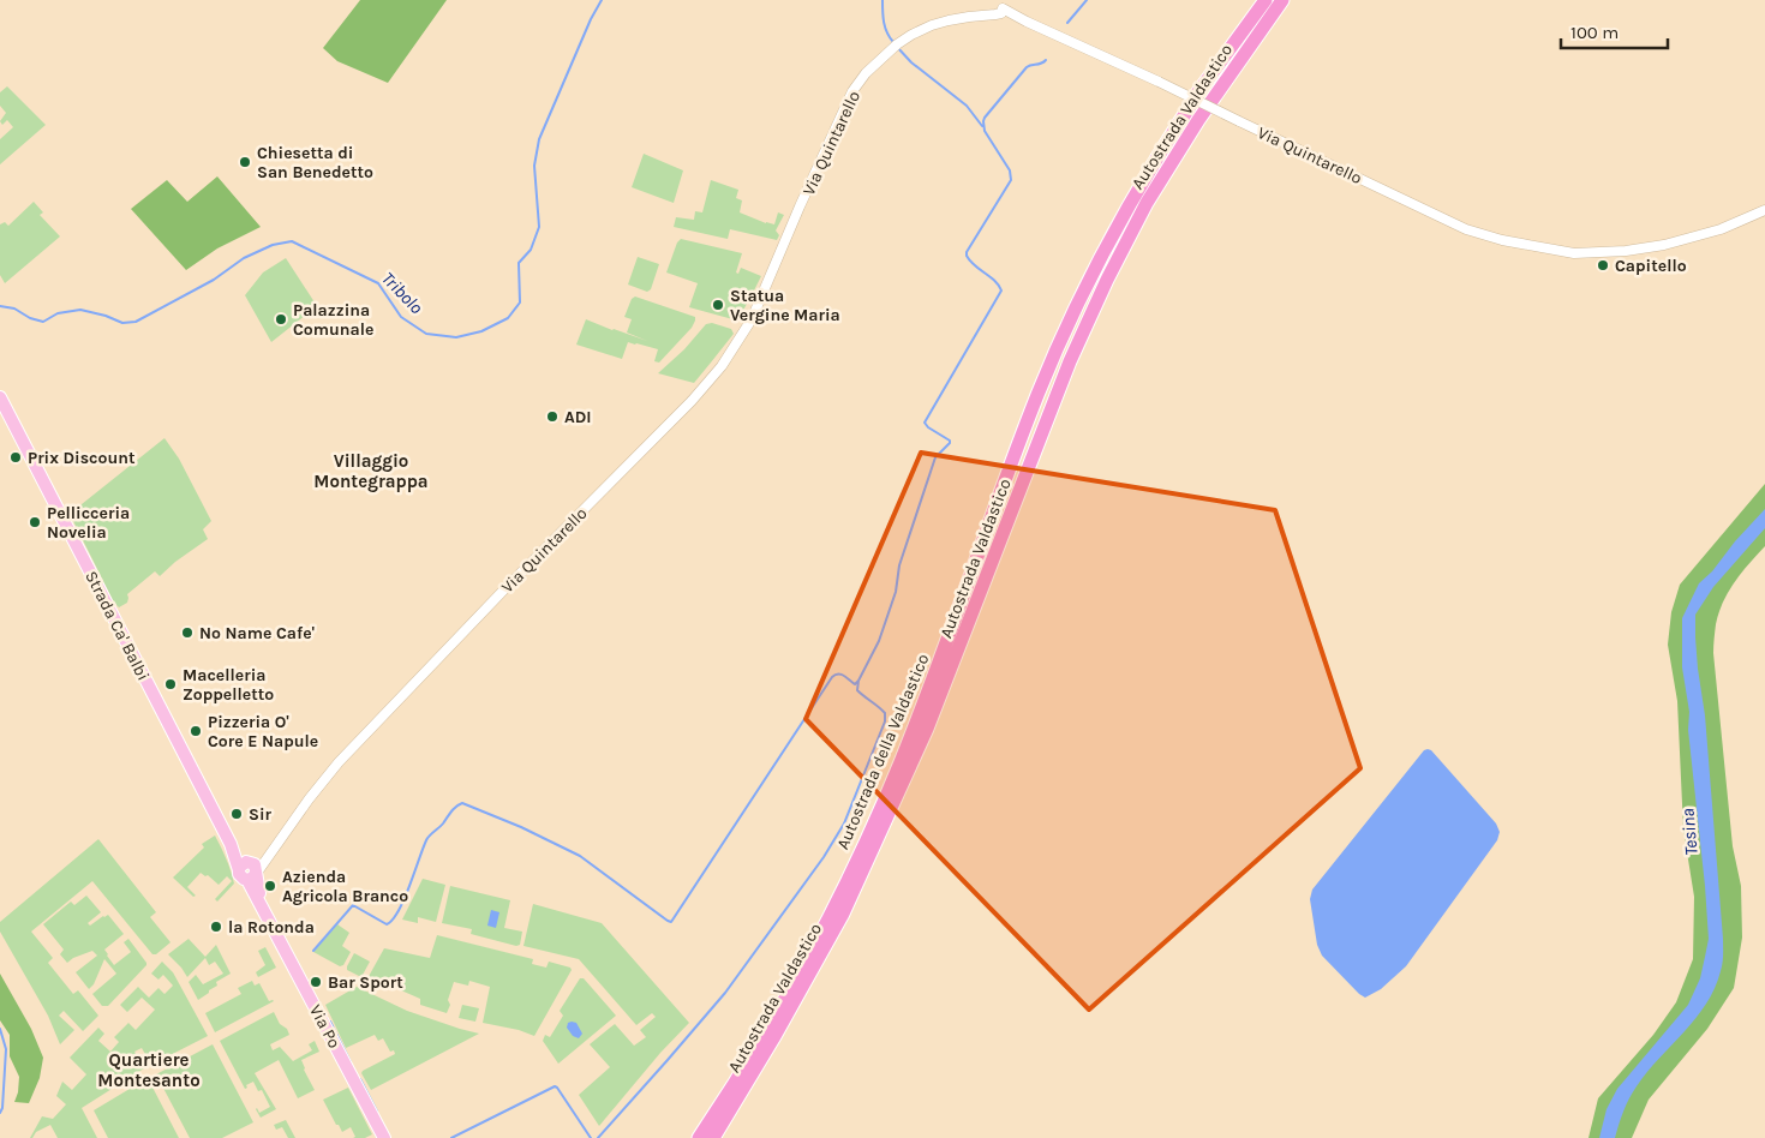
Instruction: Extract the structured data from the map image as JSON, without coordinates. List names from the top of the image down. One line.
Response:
{"streets":{"highway":["Autostrada Valdastico","Autostrada della Valdastico"],"main road":["Strada Ca' Balbi","Via Po"],"street":["Via Quintarello"]},"crossings":[["Via Quintarello","Strada Ca' Balbi"],["Via Quintarello","Via Po"],["Strada Ca' Balbi","Via Po"]],"districts":["Villaggio Montegrappa","Quartiere Montesanto"],"water":["Tribolo","Tesina"],"places":["Chiesetta di San Benedetto","Capitello","Statua Vergine Maria","Palazzina Comunale","ADI","Prix Discount","Pellicceria Novelia","No Name Cafe'","Macelleria Zoppelletto","Pizzeria O' Core E Napule","Sir","Azienda Agricola Branco","la Rotonda","Bar Sport"],"scale_bar":"100 m"}
